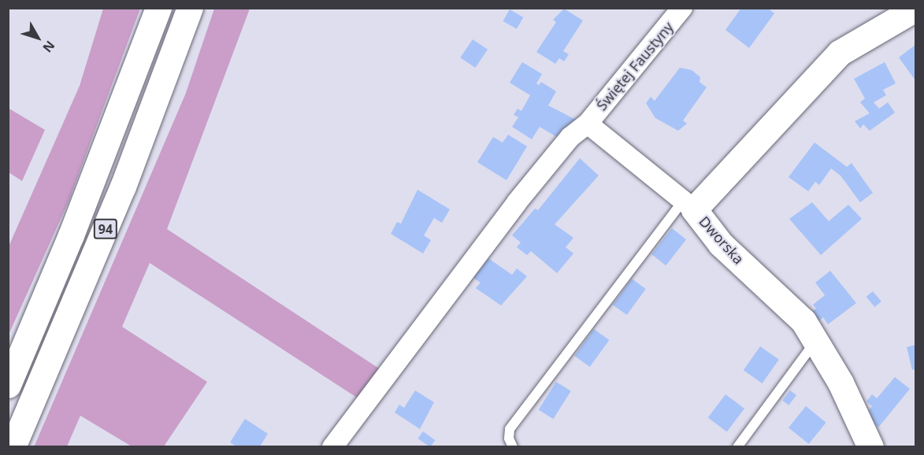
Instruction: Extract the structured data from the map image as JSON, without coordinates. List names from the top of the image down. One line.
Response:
{"streets":{"main road":["94","Dworska"],"street":["Świętej Faustyny"]},"north":"bottom right"}
